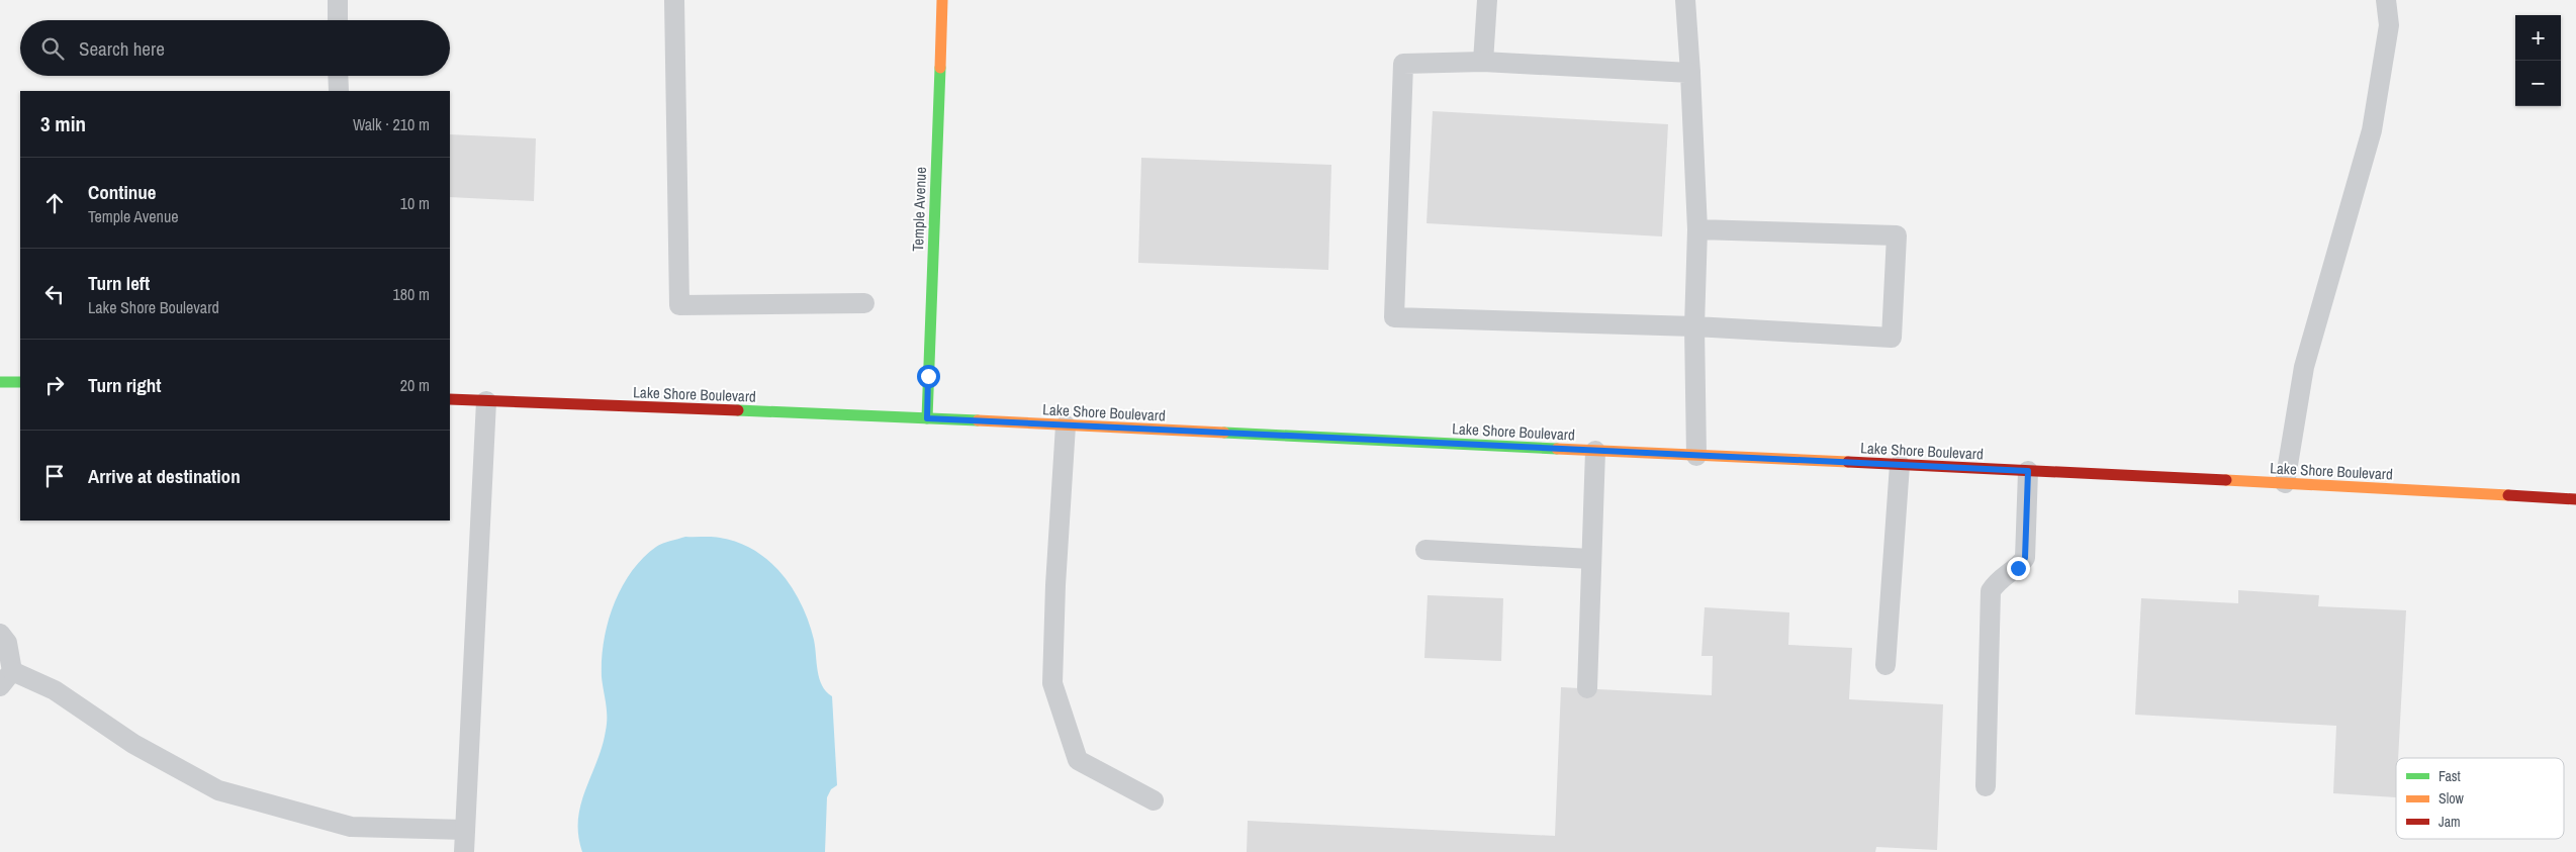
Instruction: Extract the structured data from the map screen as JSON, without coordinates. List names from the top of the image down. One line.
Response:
{"streets":{"main road":["Temple Avenue","Lake Shore Boulevard"]},"crossings":[["Temple Avenue","Lake Shore Boulevard"]],"legend":["Fast","Slow","Jam"],"page":{"map_buttons":["+","−"],"search":"Search here","heading":["3 min","Walk · 210 m"],"list":[["Continue","Temple Avenue","10 m"],["Turn left","Lake Shore Boulevard","180 m"],["Turn right","20 m"],"Arrive at destination"]}}
